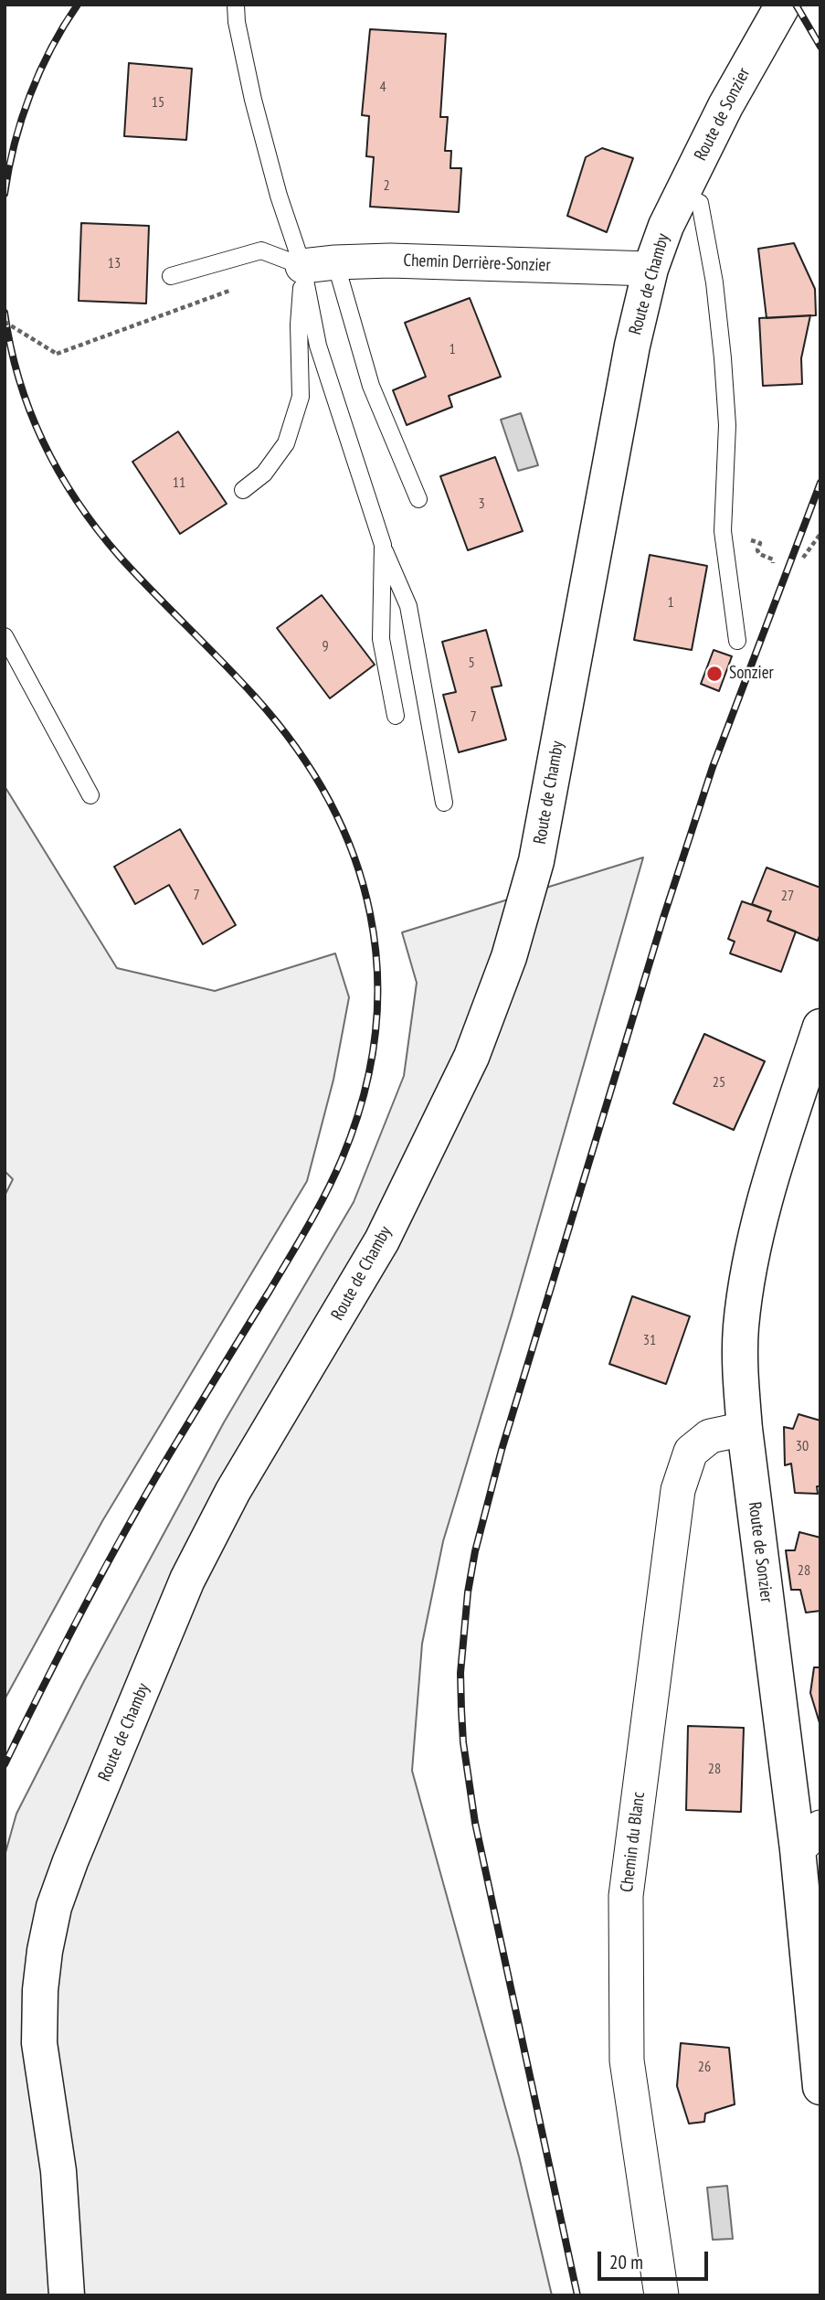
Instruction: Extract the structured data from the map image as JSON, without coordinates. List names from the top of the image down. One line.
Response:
{"streets":{"street":["Route de Sonzier","Chemin Derrière-Sonzier","Route de Chamby","Chemin du Blanc"]},"crossings":[["Route de Sonzier","Route de Chamby"],["Route de Sonzier","Chemin du Blanc"],["Chemin Derrière-Sonzier","Route de Chamby"]],"places":["Sonzier"],"house_numbers":["4","15","2","13","1","11","3","1","9","5","7","7","27","25","31","30","28","28","26"],"scale_bar":"20 m"}
